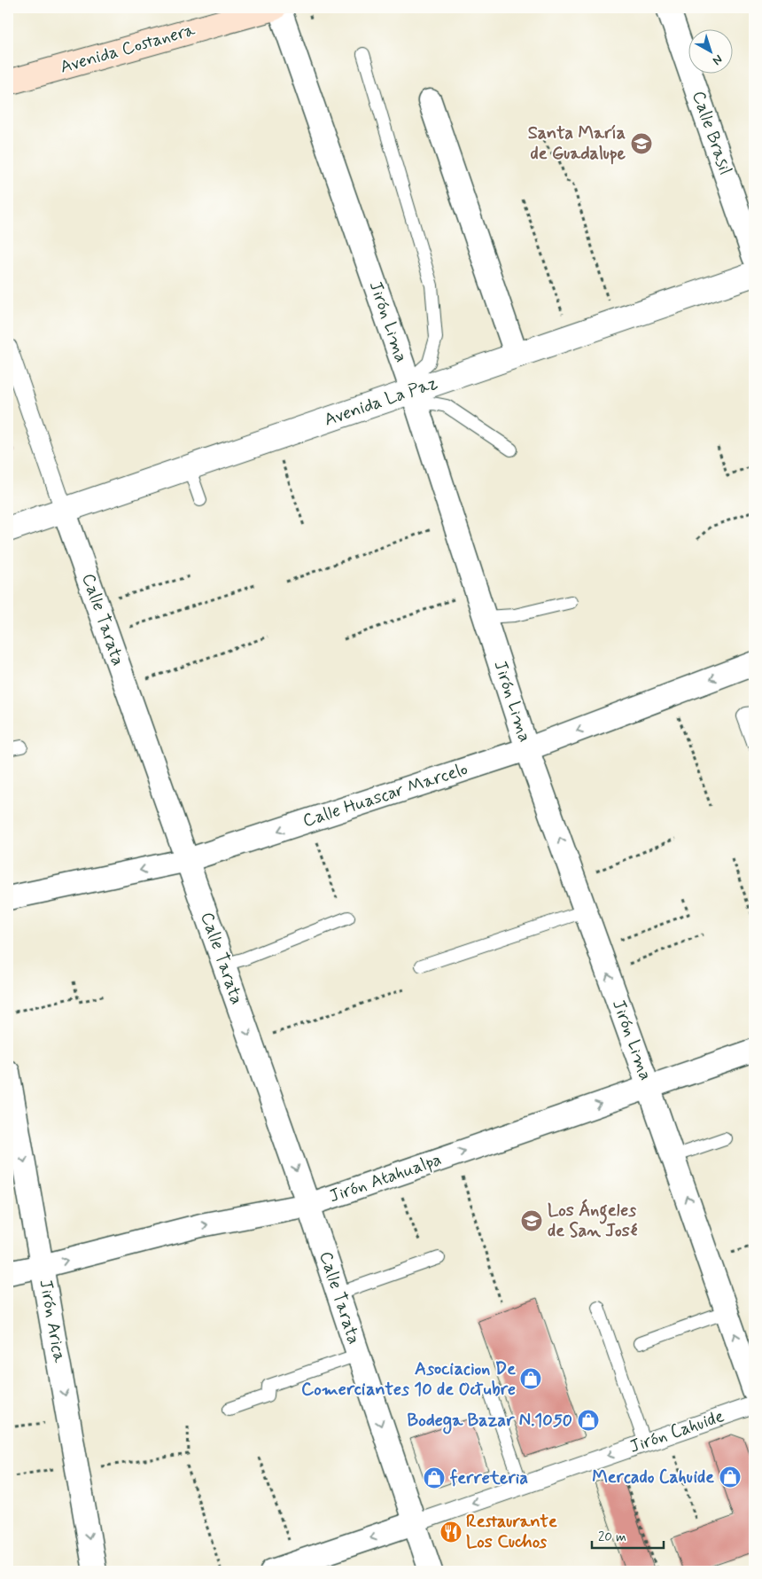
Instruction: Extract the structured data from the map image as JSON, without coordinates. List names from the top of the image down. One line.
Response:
{"streets":{"main road":["Avenida Costanera"],"street":["Calle Brasil","Jirón Lima","Avenida La Paz","Calle Tarata","Calle Huascar Marcelo","Jirón Atahualpa","Jirón Arica","Jirón Cahuide"]},"crossings":[["Jirón Lima","Avenida La Paz"],["Jirón Lima","Calle Huascar Marcelo"],["Jirón Lima","Jirón Atahualpa"],["Avenida La Paz","Calle Tarata"],["Calle Tarata","Calle Huascar Marcelo"],["Calle Tarata","Jirón Atahualpa"],["Calle Tarata","Jirón Cahuide"],["Jirón Atahualpa","Jirón Arica"]],"one_way":["Calle Huascar Marcelo","Jirón Atahualpa","Jirón Arica","Jirón Cahuide"],"places":{"school or university":["Santa María de Guadalupe","Los Ángeles de San José"],"shop":["Asociacion De Comerciantes 10 de Octubre","Bodega Bazar N.1050","Mercado Cahuide","ferreteria"],"restaurant":["Restaurante Los Cuchos"]},"scale_bar":"20 m","north":"bottom right"}
